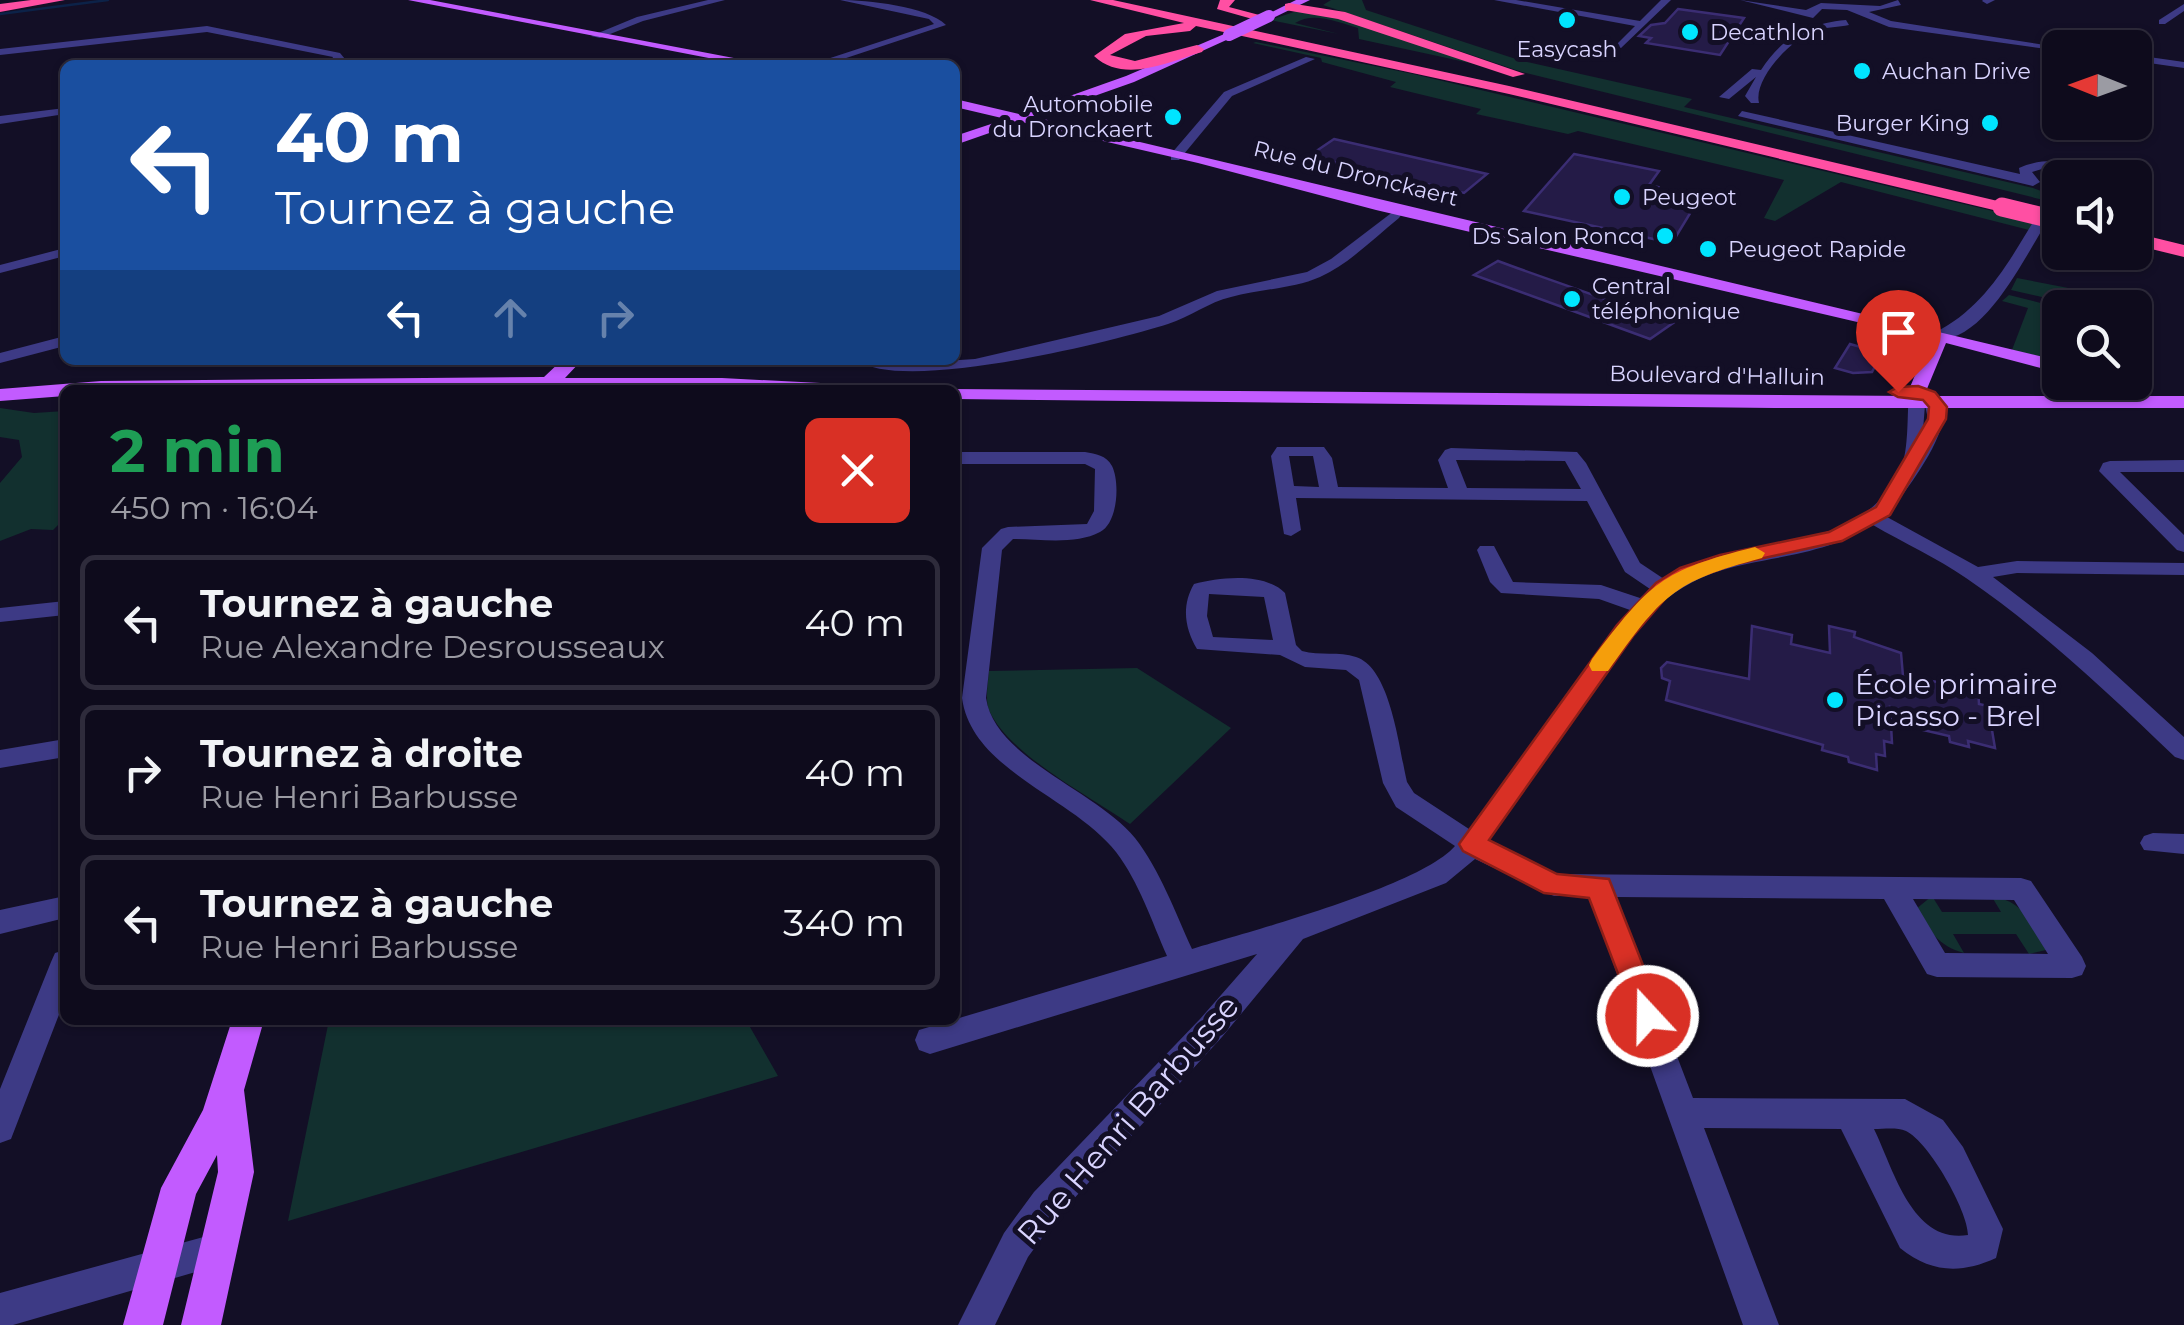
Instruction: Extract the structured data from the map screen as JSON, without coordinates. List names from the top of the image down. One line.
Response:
{"streets":{"main road":["Rue du Dronckaert","Boulevard d'Halluin"],"street":["Rue Henri Barbusse"]},"places":["Easycash","Decathlon","Auchan Drive","Automobile du Dronckaert","Burger King","Peugeot","Ds Salon Roncq","Peugeot Rapide","Central téléphonique","École primaire Picasso - Brel"],"north":"left","page":{"turn":["40 m","Tournez à gauche"],"heading":["2 min","450 m · 16:04"],"list":[{"name":"Tournez à gauche","note":"Rue Alexandre Desrousseaux","value":"40 m"},{"name":"Tournez à droite","note":"Rue Henri Barbusse","value":"40 m"},{"name":"Tournez à gauche","note":"Rue Henri Barbusse","value":"340 m"}]}}
